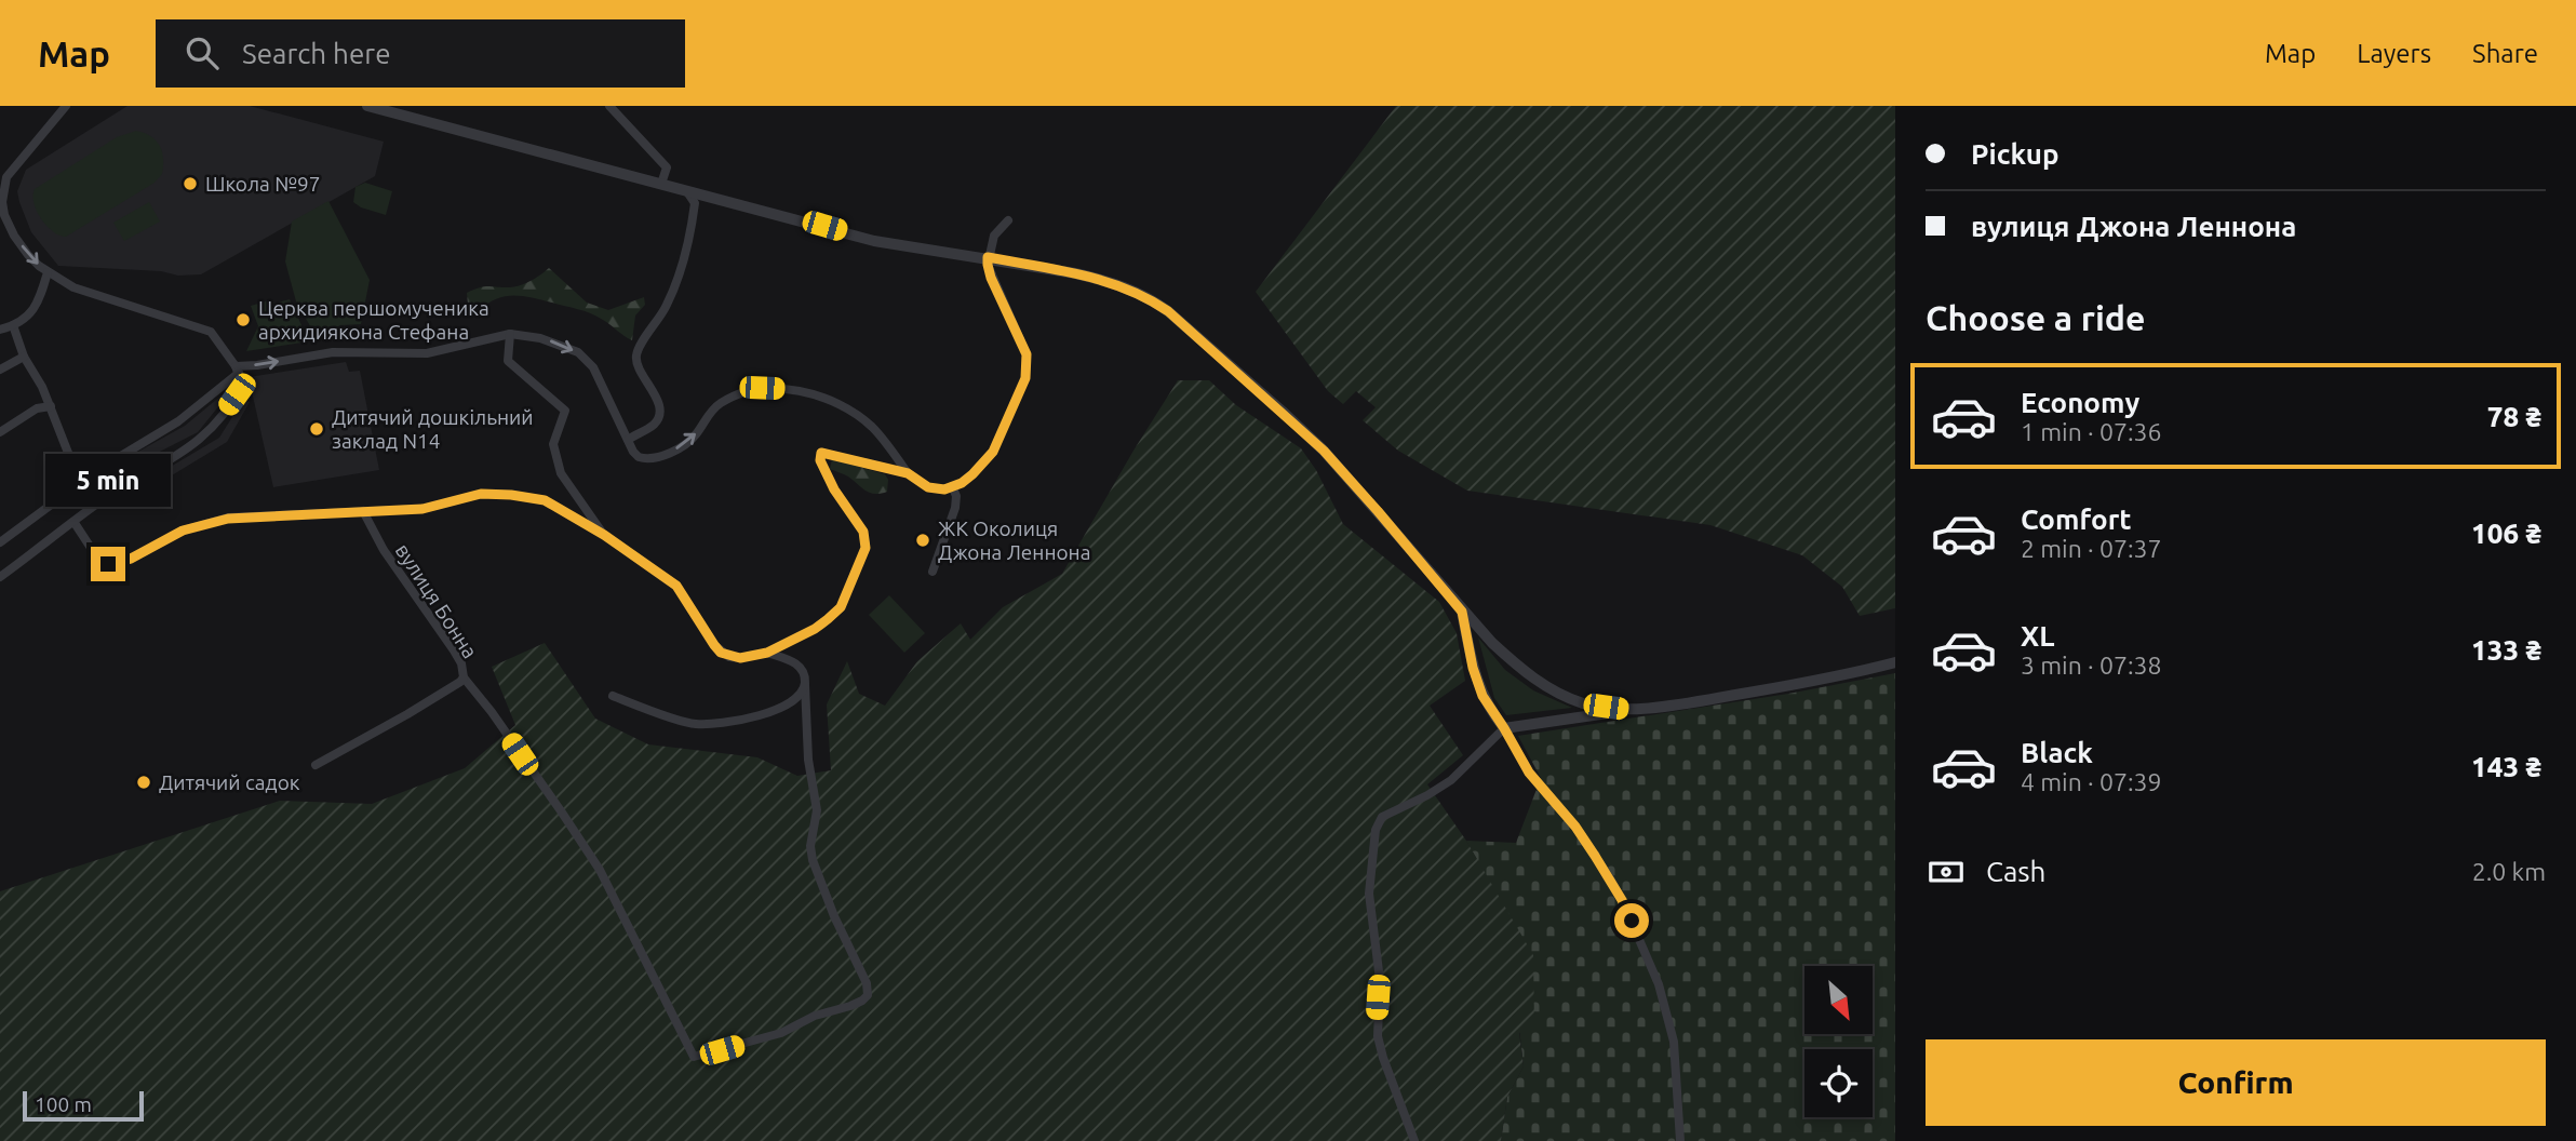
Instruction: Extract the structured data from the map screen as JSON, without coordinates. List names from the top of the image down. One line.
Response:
{"streets":{"street":["вулиця Бонна"]},"places":["Школа №97","Церква першомученика архидиякона Стефана","Дитячий дошкільний заклад N14","ЖК Околиця Джона Леннона","Дитячий садок"],"scale_bar":"100 m","north":"bottom right","page":{"header":"Map","search":"Search here","nav":["Map","Layers","Share"],"banner":["Pickup","вулиця Джона Леннона"],"heading":"Choose a ride","list":[{"name":"Economy","note":"1 min · 07:36","value":"78 ₴"},{"name":"Comfort","note":"2 min · 07:37","value":"106 ₴"},{"name":"XL","note":"3 min · 07:38","value":"133 ₴"},{"name":"Black","note":"4 min · 07:39","value":"143 ₴"}],"bubble":"5 min","pay":["Cash","2.0 km"],"buttons":"Confirm","scale":"100 m"}}
